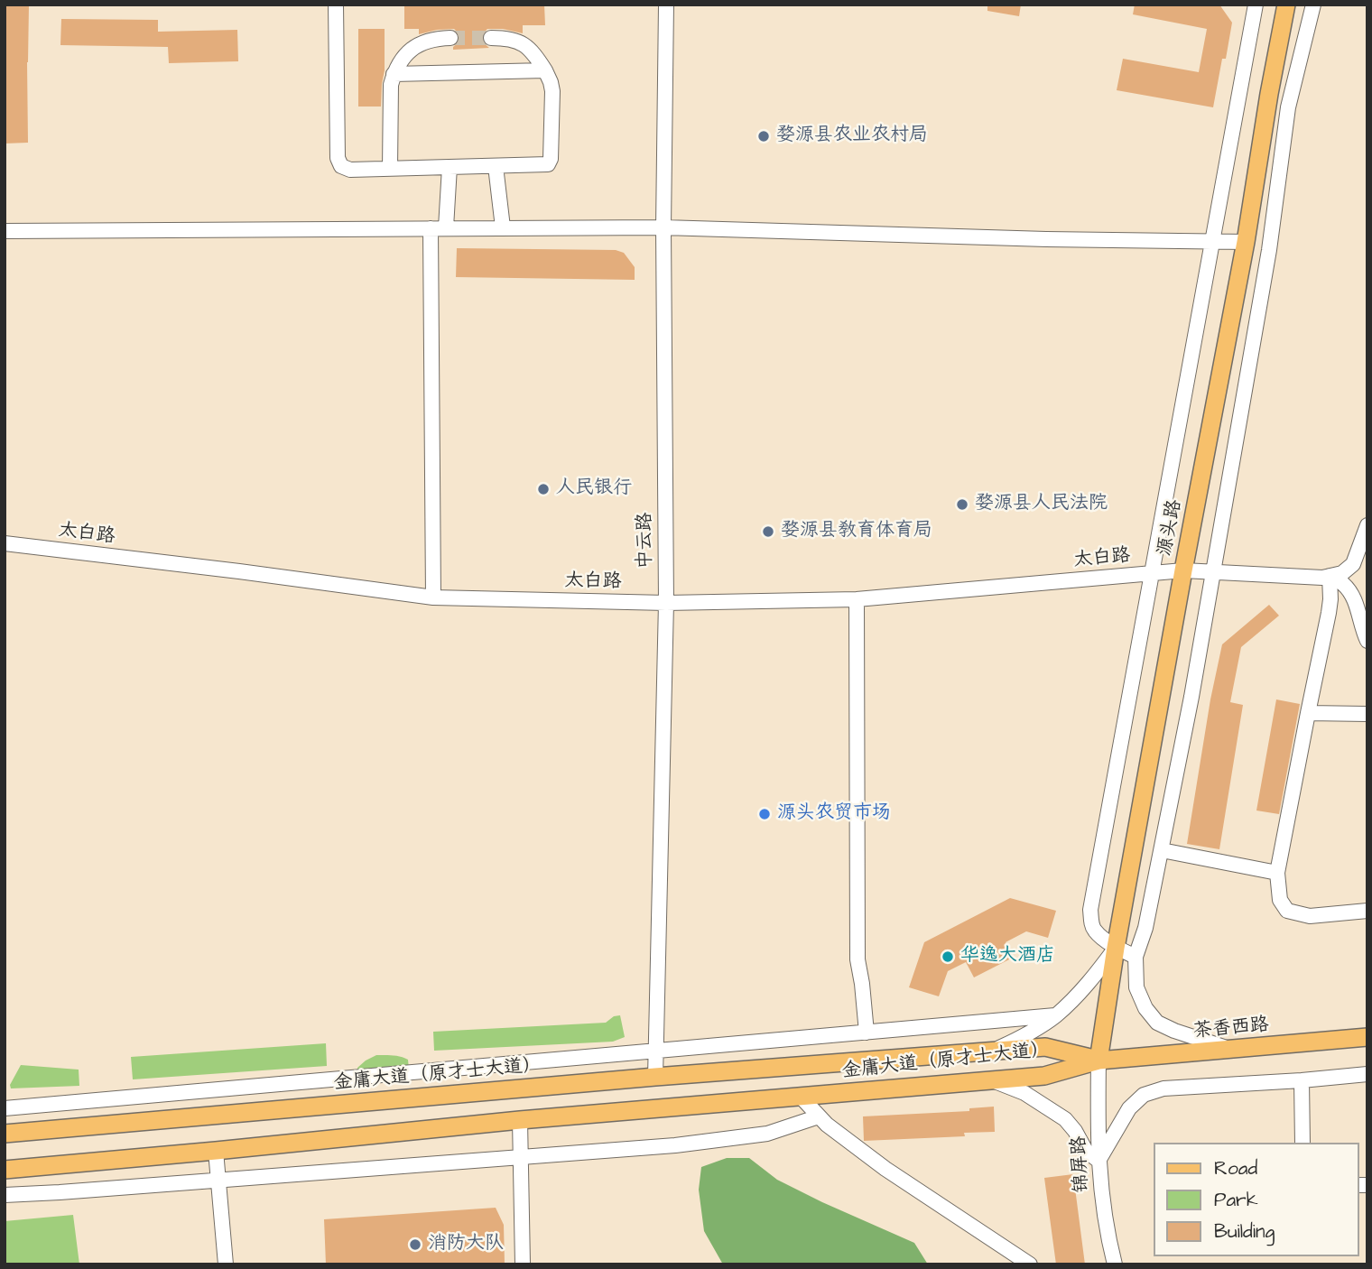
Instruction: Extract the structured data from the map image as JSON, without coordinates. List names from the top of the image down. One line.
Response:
{"streets":{"main road":["源头路","茶香西路","金庸大道（原才士大道）"],"street":["太白路","中云路","锦屏路"]},"crossings":[["源头路","太白路"],["源头路","茶香西路"],["源头路","金庸大道（原才士大道）"],["源头路","锦屏路"],["太白路","中云路"],["中云路","金庸大道（原才士大道）"],["茶香西路","金庸大道（原才士大道）"],["茶香西路","锦屏路"],["金庸大道（原才士大道）","锦屏路"]],"places":["婺源县农业农村局","人民银行","婺源县人民法院","婺源县教育体育局","源头农贸市场","华逸大酒店","消防大队"],"legend":["Road","Park","Building"]}
